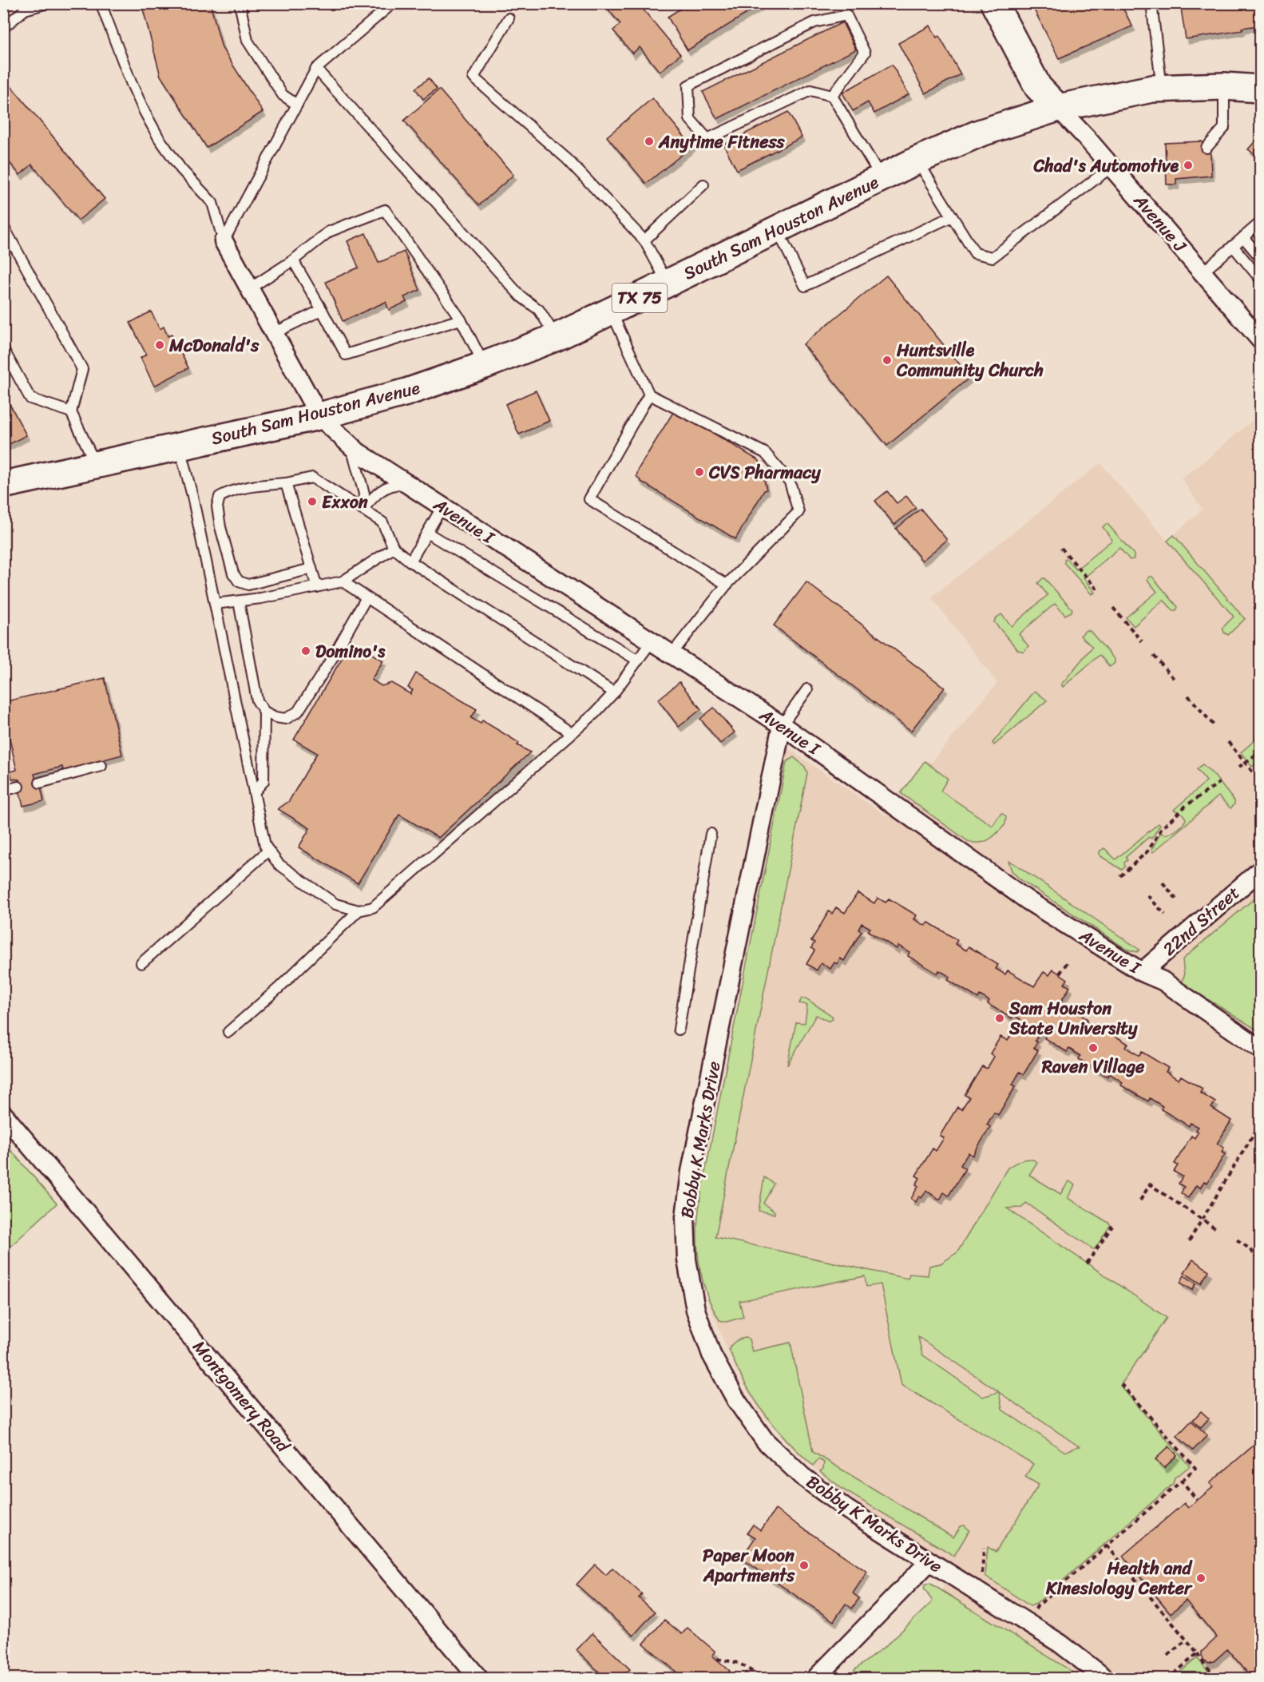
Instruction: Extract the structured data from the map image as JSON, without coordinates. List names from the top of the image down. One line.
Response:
{"streets":{"main road":["South Sam Houston Avenue","TX 75"],"street":["Avenue J","Avenue I","22nd Street","Bobby K Marks Drive","Montgomery Road"]},"crossings":[["Avenue J","South Sam Houston Avenue"],["South Sam Houston Avenue","Avenue I"],["Avenue I","22nd Street"],["Avenue I","Bobby K Marks Drive"]],"places":["Anytime Fitness","Chad's Automotive","McDonald's","Huntsville Community Church","CVS Pharmacy","Exxon","Domino's","Sam Houston State University","Raven Village","Paper Moon Apartments","Health and Kinesiology Center"]}
